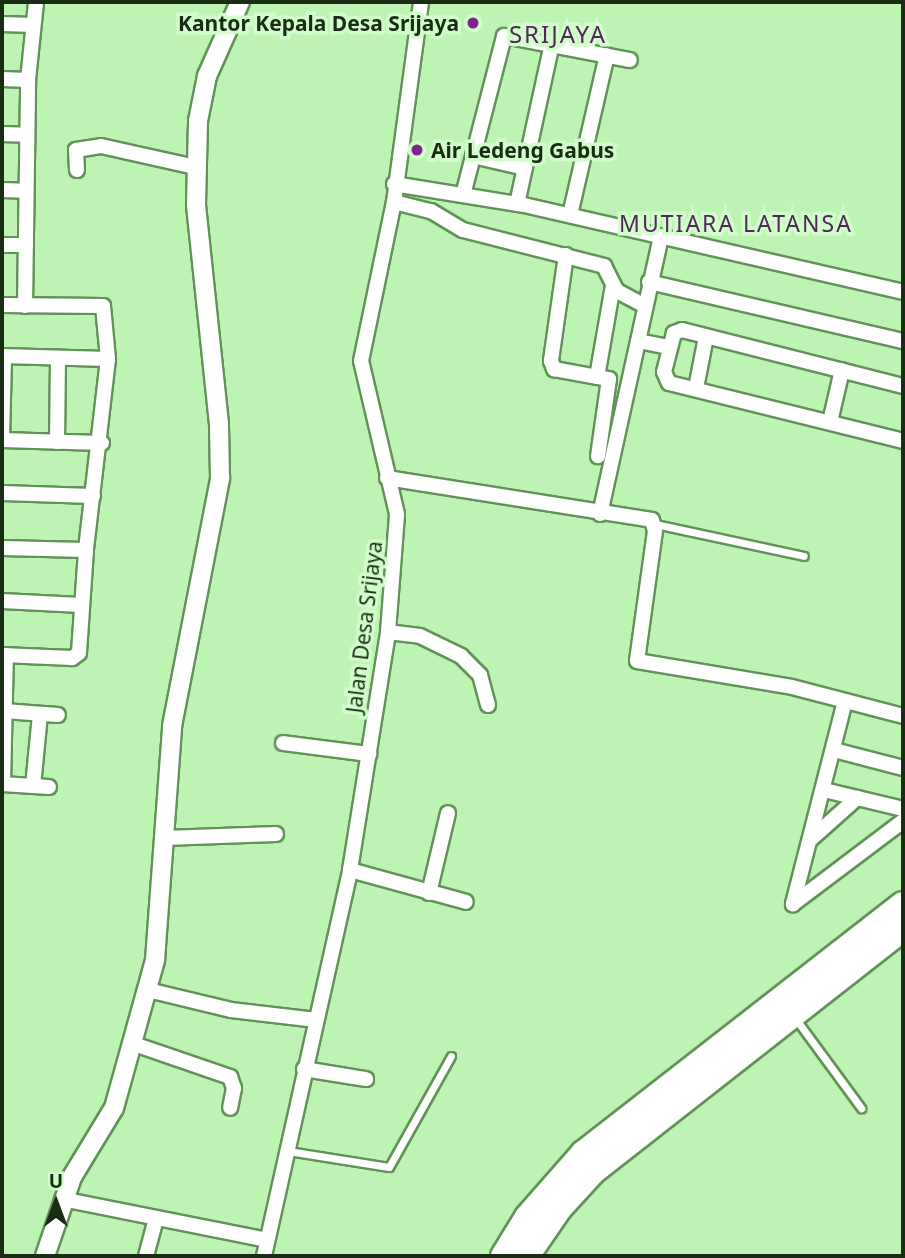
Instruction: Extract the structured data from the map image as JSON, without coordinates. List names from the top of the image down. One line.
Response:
{"streets":{"street":["Jalan Desa Srijaya"]},"districts":["SRIJAYA","MUTIARA LATANSA"],"places":["Kantor Kepala Desa Srijaya","Air Ledeng Gabus"],"north":"top"}
